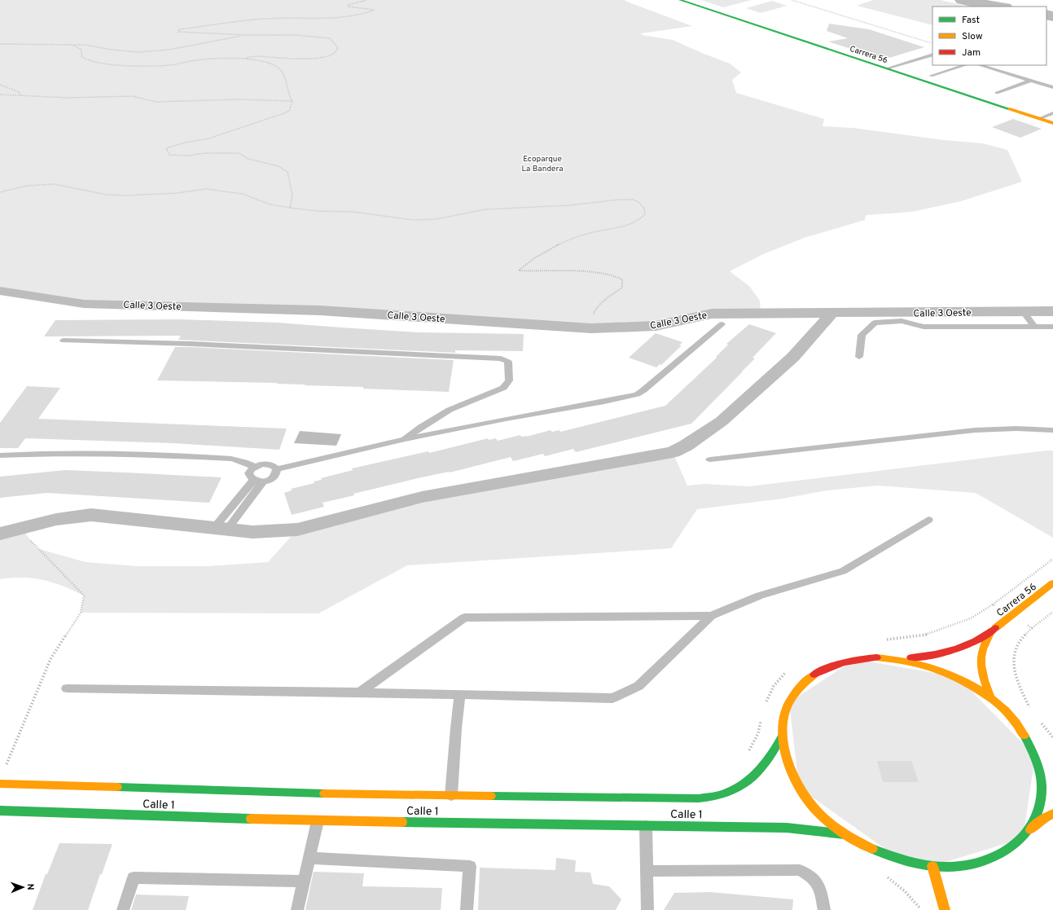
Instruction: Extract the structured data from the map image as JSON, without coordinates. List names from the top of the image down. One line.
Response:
{"streets":{"main road":["Carrera 56","Calle 1"],"street":["Calle 3 Oeste"]},"parks":["Ecoparque La Bandera"],"legend":["Fast","Slow","Jam"],"north":"right"}
